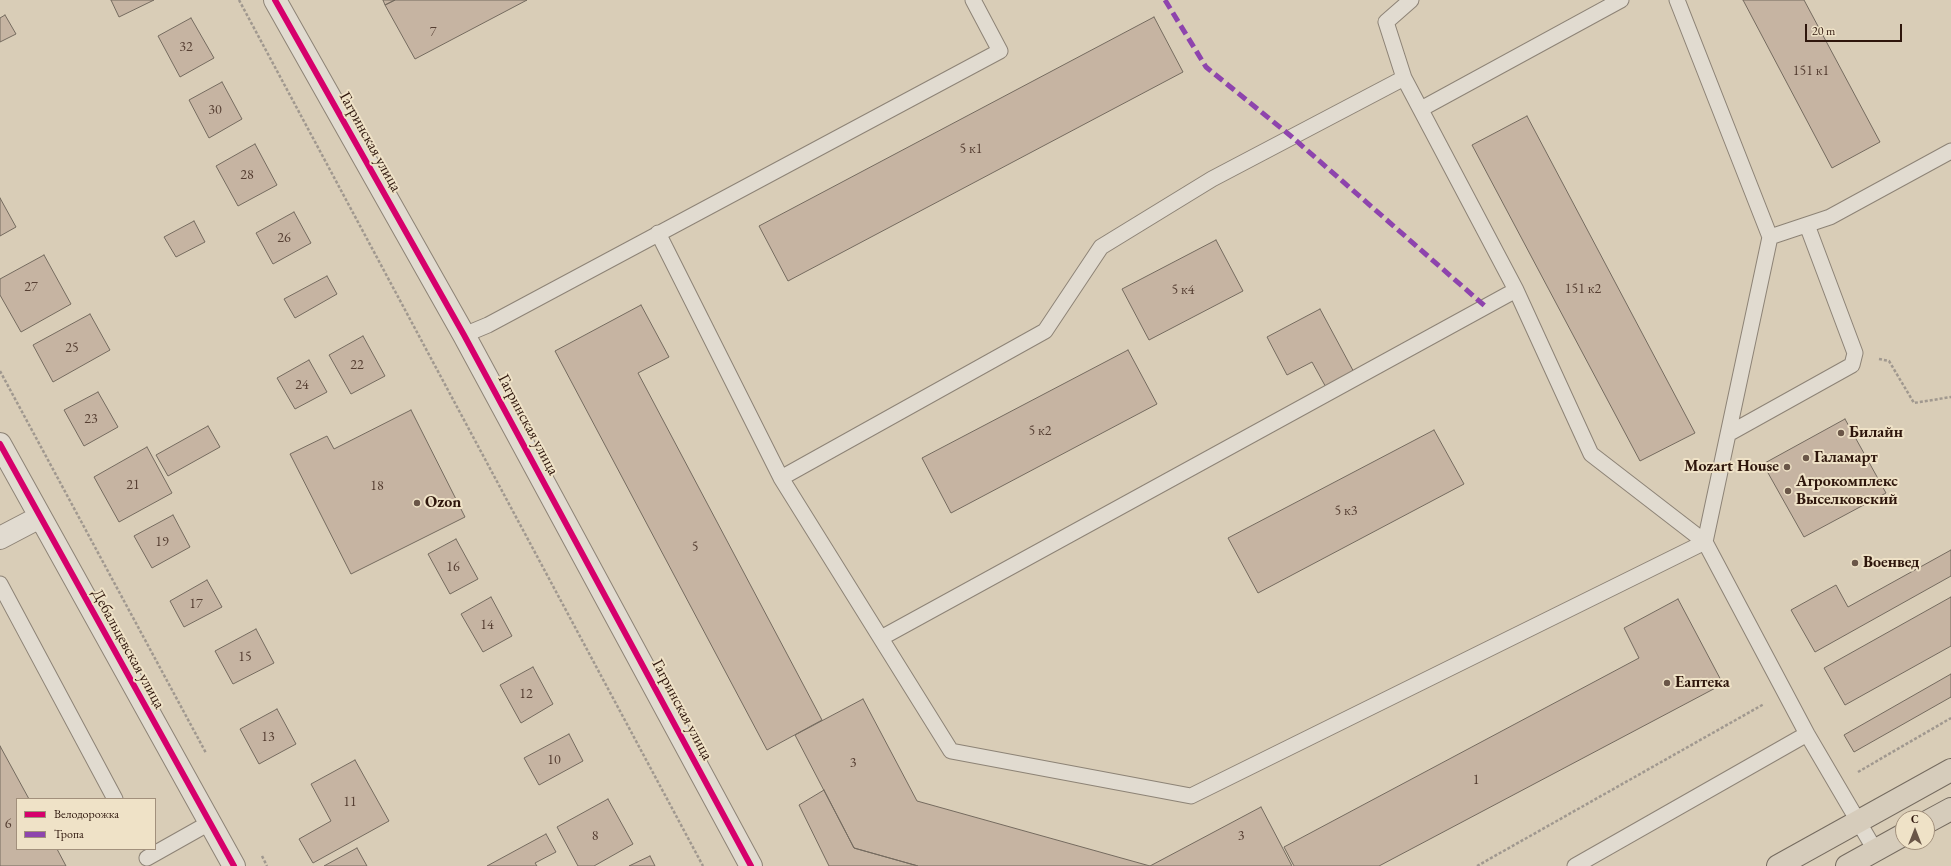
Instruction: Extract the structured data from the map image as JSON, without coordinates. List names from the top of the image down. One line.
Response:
{"streets":{"street":["Гагринская улица","Дебальцевская улица"]},"places":["Билайн","Галамарт","Mozart House","Агрокомплекс Выселковский","Ozon","Военвед","Еаптека"],"house_numbers":["7","32","151 к1","30","5 к1","28","26","27","151 к2","5 к4","25","22","24","23","5 к2","21","18","5 к3","19","5","16","17","14","15","12","13","10","3","1","11","6","8","3"],"legend":["Велодорожка","Тропа"],"scale_bar":"20 m","north":"top"}
